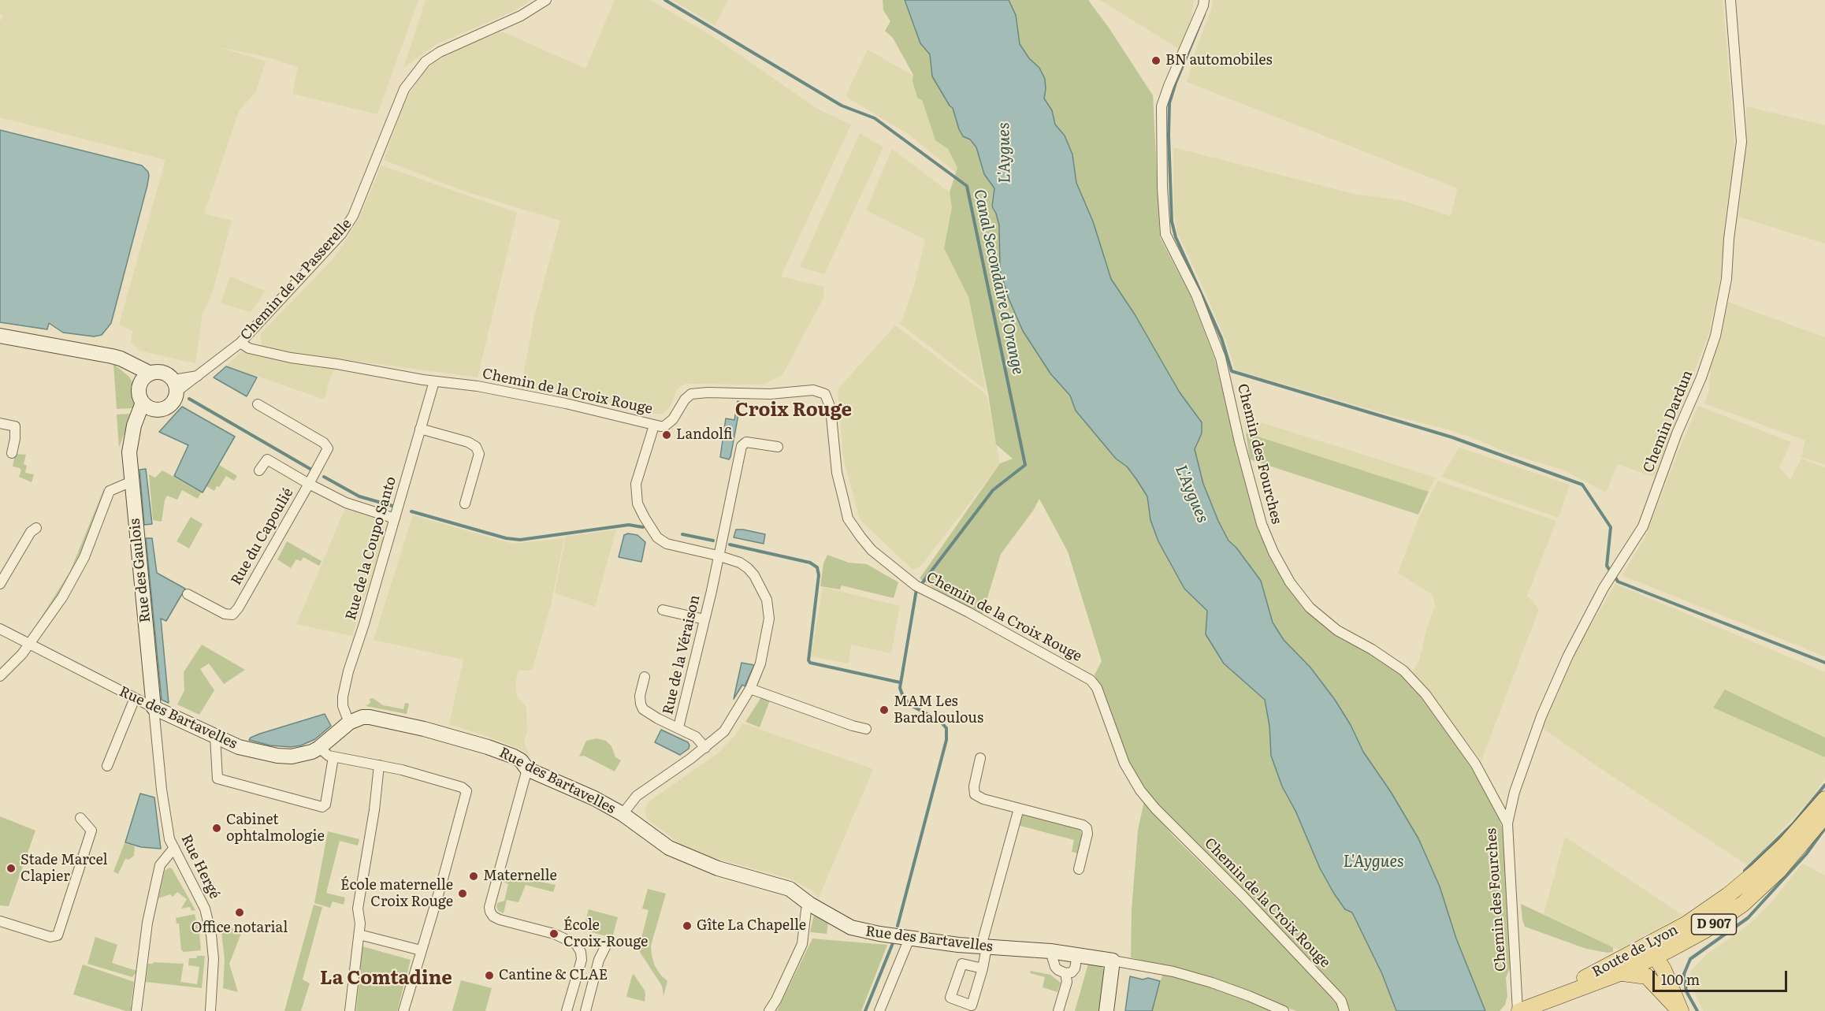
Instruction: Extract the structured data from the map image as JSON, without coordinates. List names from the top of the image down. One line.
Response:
{"streets":{"main road":["D 907","Route de Lyon"],"street":["Chemin de la Passerelle","Chemin de la Croix Rouge","Chemin Dardun","Chemin des Fourches","Rue du Capoulié","Rue de la Coupo Santo","Rue des Gaulois","Rue de la Véraison","Rue des Bartavelles","Rue Hergé"]},"crossings":[["Chemin de la Passerelle","Chemin de la Croix Rouge"],["Chemin de la Passerelle","Rue des Gaulois"],["Chemin de la Croix Rouge","Rue de la Coupo Santo"],["Chemin Dardun","Chemin des Fourches"],["Chemin des Fourches","Route de Lyon"],["Rue du Capoulié","Rue de la Coupo Santo"],["Rue de la Coupo Santo","Rue des Bartavelles"],["Rue des Gaulois","Rue des Bartavelles"],["Rue des Gaulois","Rue Hergé"],["Rue des Bartavelles","Rue Hergé"]],"districts":["Croix Rouge","La Comtadine"],"water":["L'Aygues","Canal Secondaire d'Orange"],"places":["BN automobiles","Landolfi","MAM Les Bardaloulous","Cabinet ophtalmologie","Stade Marcel Clapier","Maternelle","École maternelle Croix Rouge","Office notarial","Gîte La Chapelle","École Croix-Rouge","Cantine & CLAE"],"scale_bar":"100 m"}
